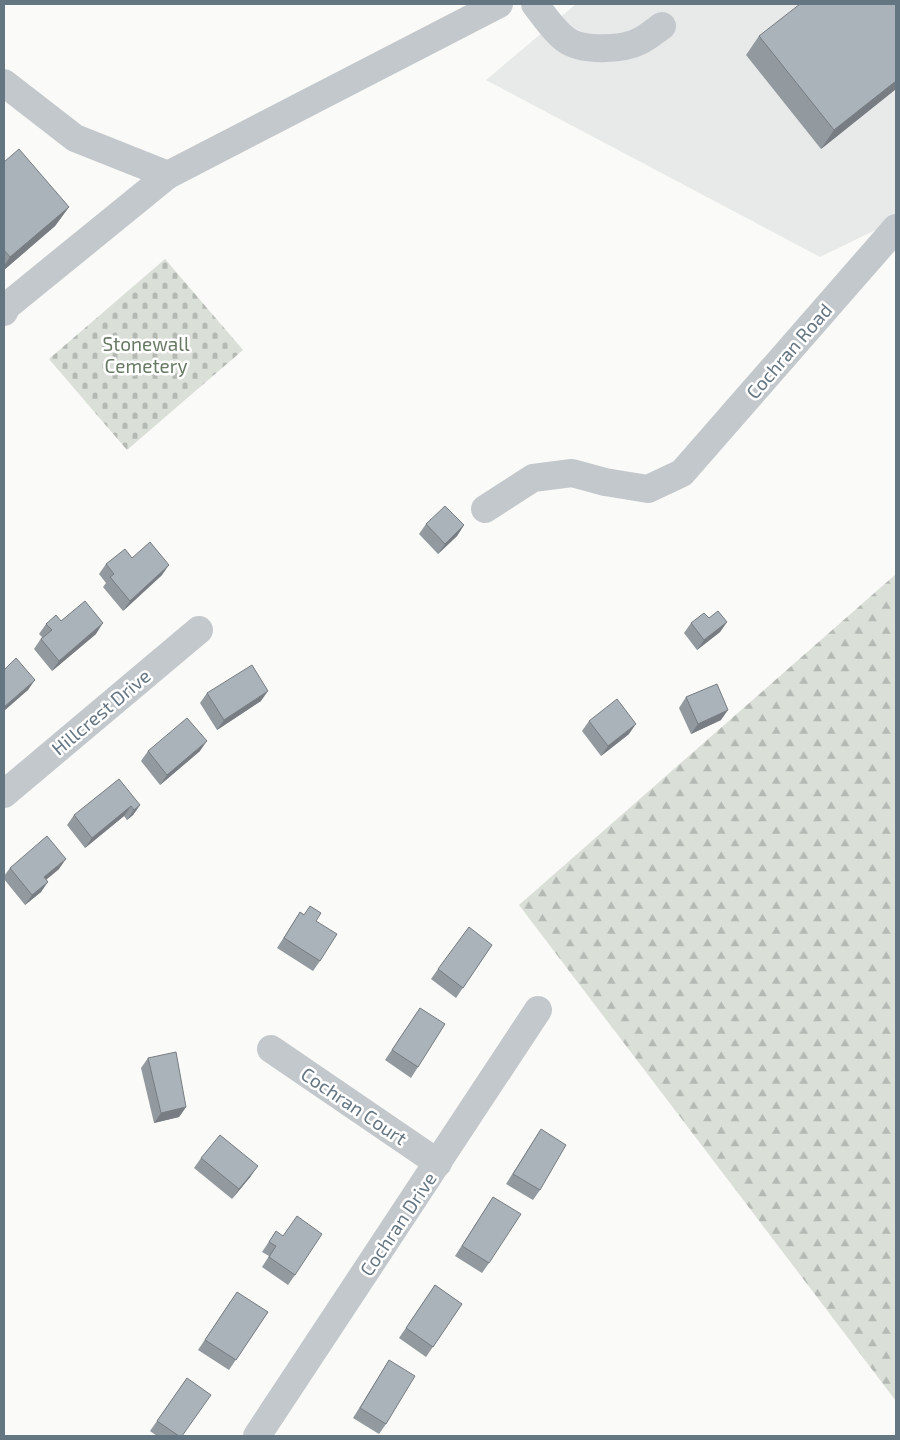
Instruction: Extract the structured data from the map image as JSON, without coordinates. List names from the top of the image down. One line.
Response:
{"streets":{"street":["Cochran Road","Hillcrest Drive","Cochran Court","Cochran Drive"]},"crossings":[["Cochran Court","Cochran Drive"]],"parks":["Stonewall Cemetery"]}
